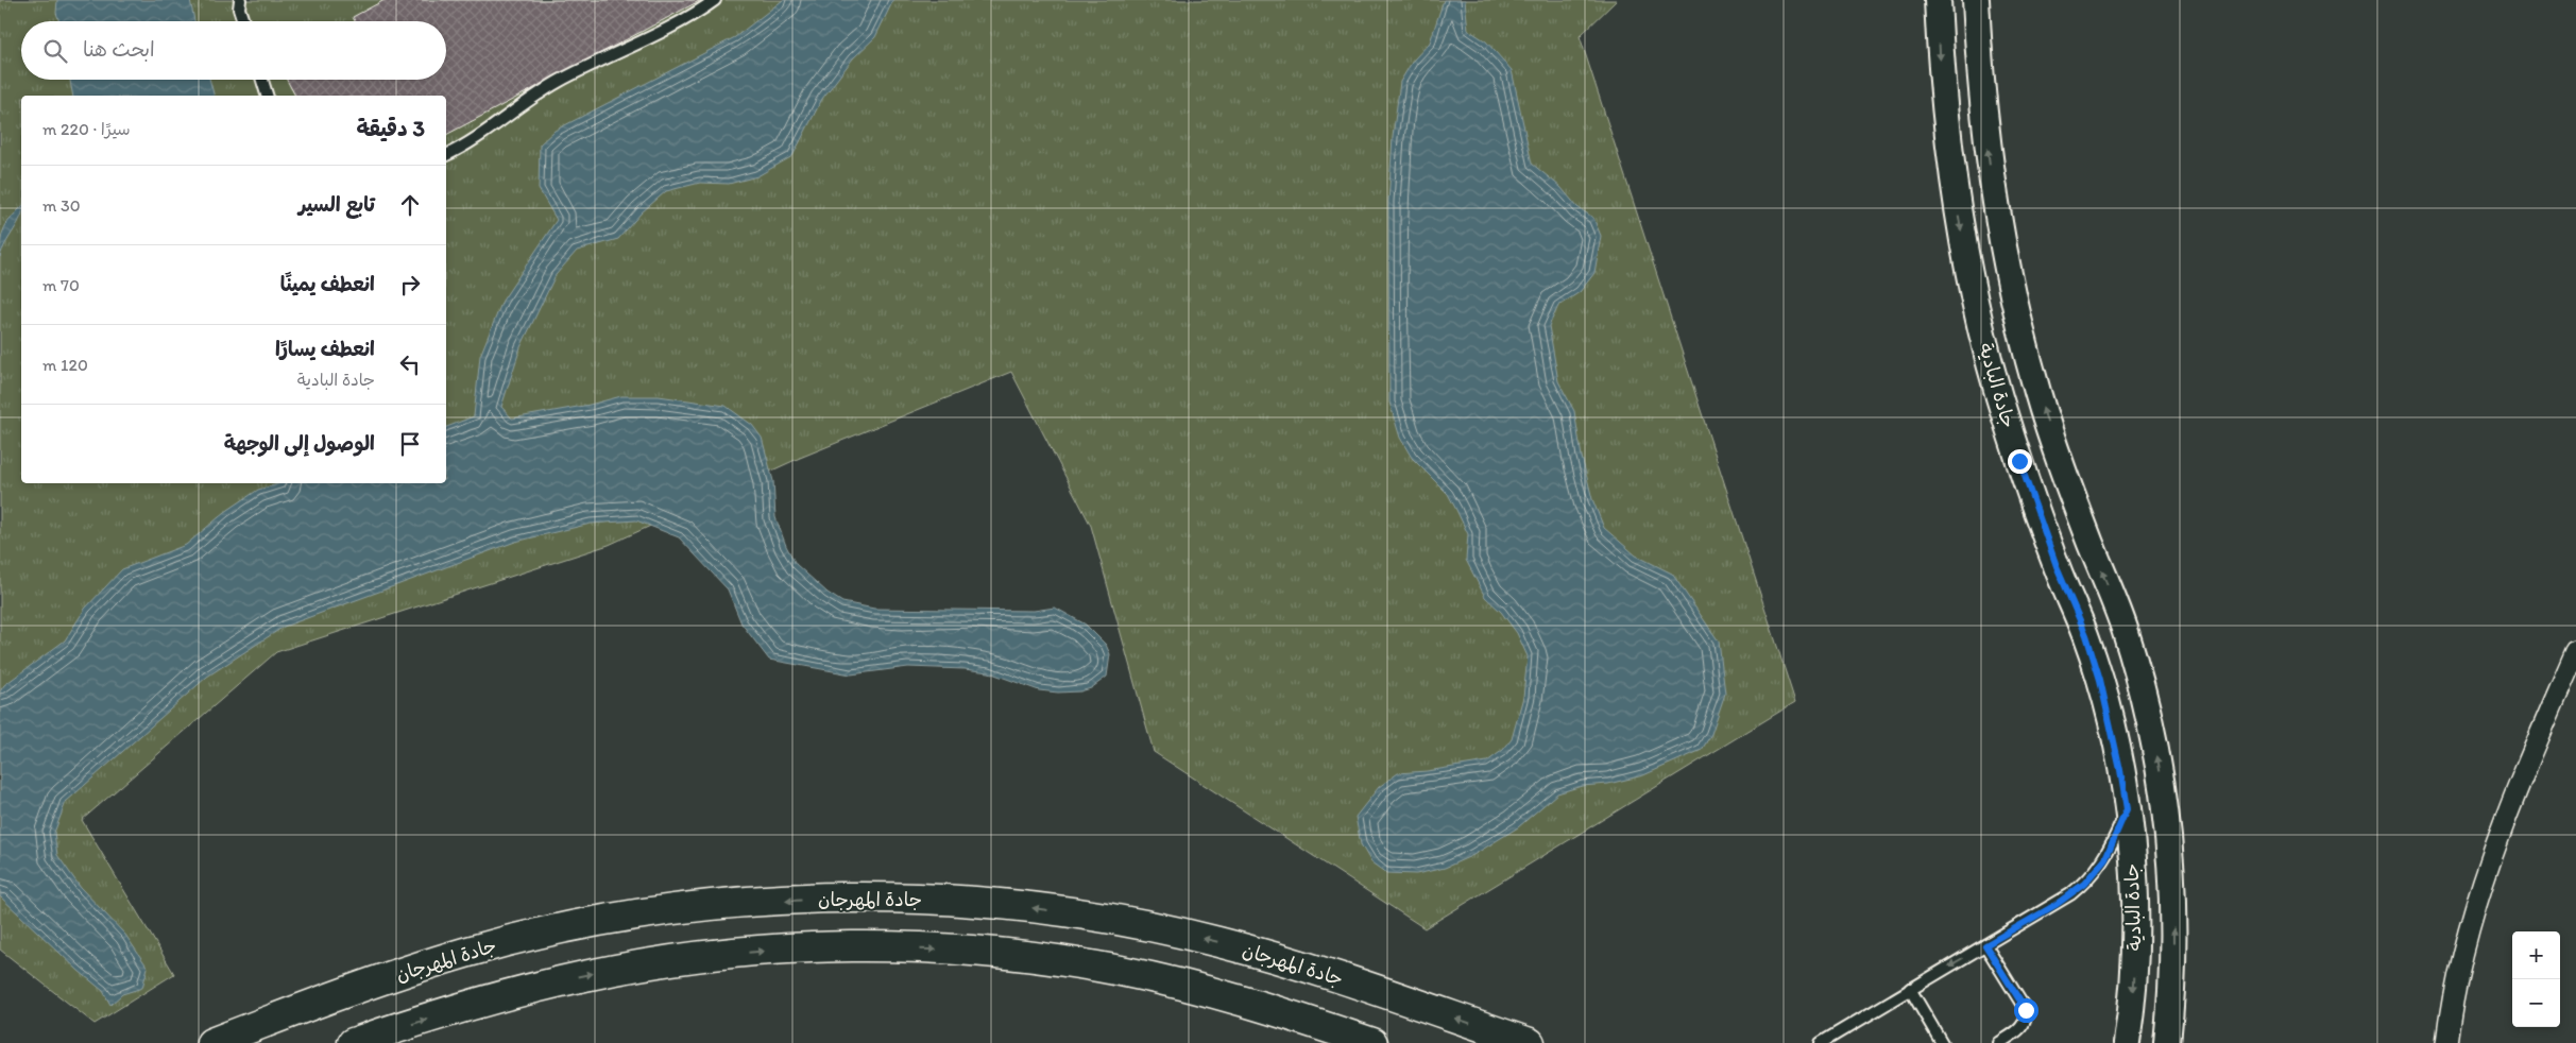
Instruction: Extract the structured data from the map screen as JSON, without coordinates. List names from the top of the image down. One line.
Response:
{"streets":{"main road":["جادة المهرجان"],"street":["جادة البادية"]},"page":{"search":"ابحث هنا","heading":["3 دقيقة","سيرًا · 220 m"],"list":[["تابع السير","30 m"],["انعطف يمينًا","70 m"],["انعطف يسارًا","جادة البادية","120 m"],"الوصول إلى الوجهة"],"map_buttons":["+","−"]}}
